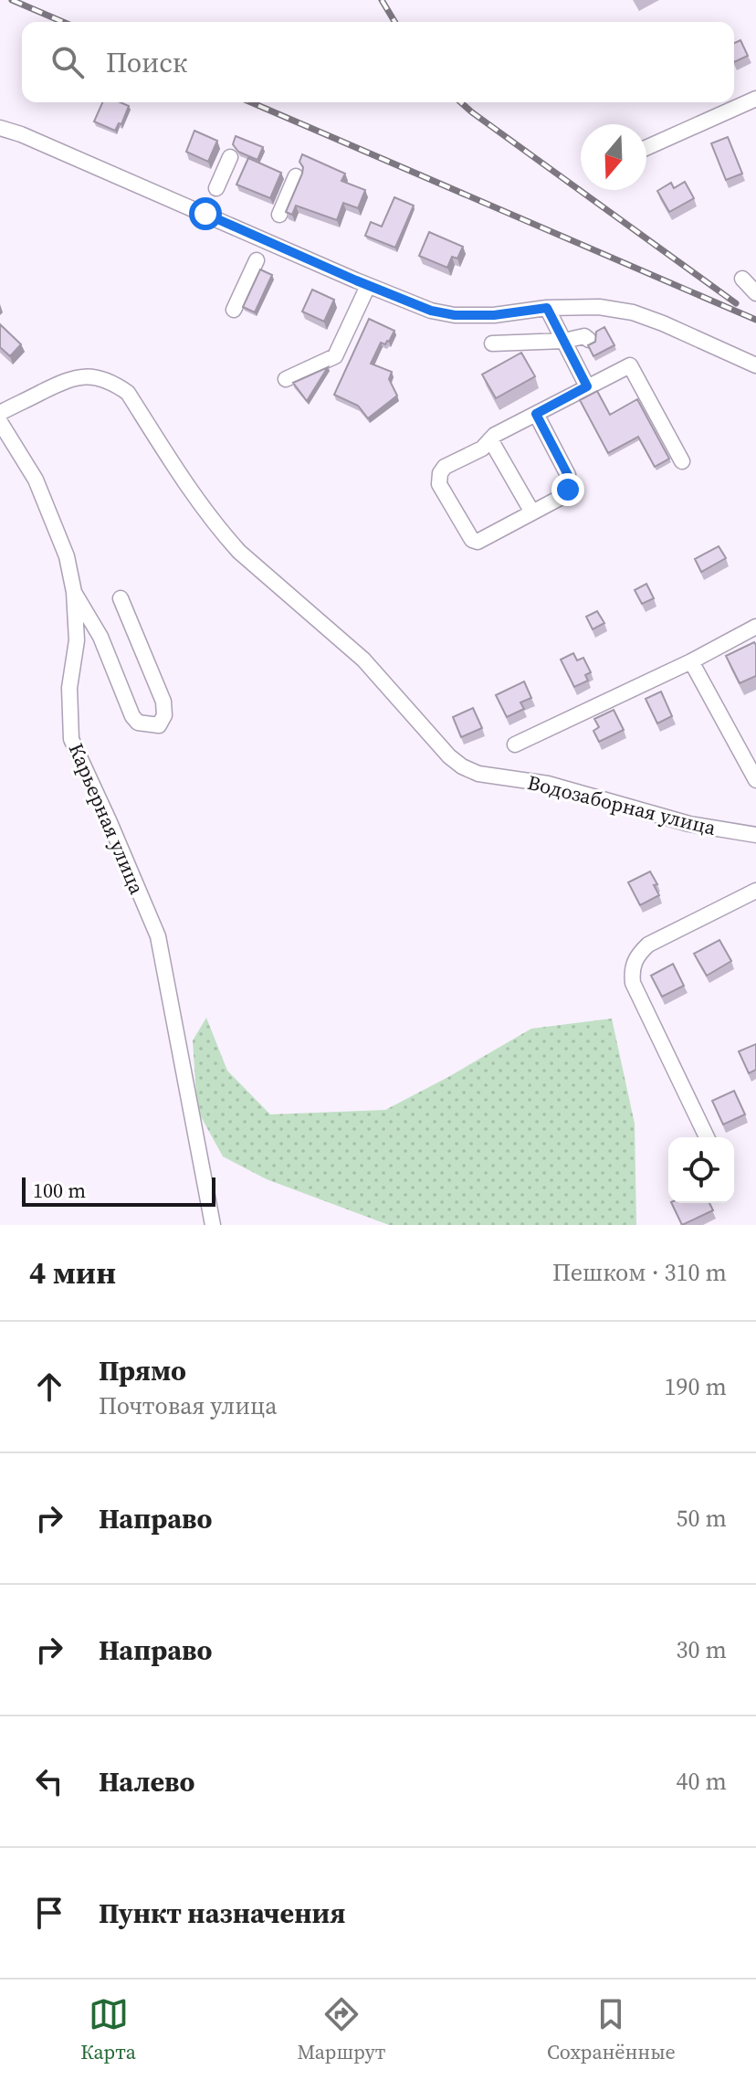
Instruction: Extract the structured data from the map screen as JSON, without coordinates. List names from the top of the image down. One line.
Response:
{"streets":{"street":["Водозаборная улица","Карьерная улица"]},"scale_bar":"100 m","north":"bottom","page":{"search":"Поиск","scale":"100 m","heading":["4 мин","Пешком · 310 m"],"list":[["Прямо","Почтовая улица","190 m"],["Направо","50 m"],["Направо","30 m"],["Налево","40 m"],"Пункт назначения"],"nav":["Карта","Маршрут","Сохранённые"]}}
